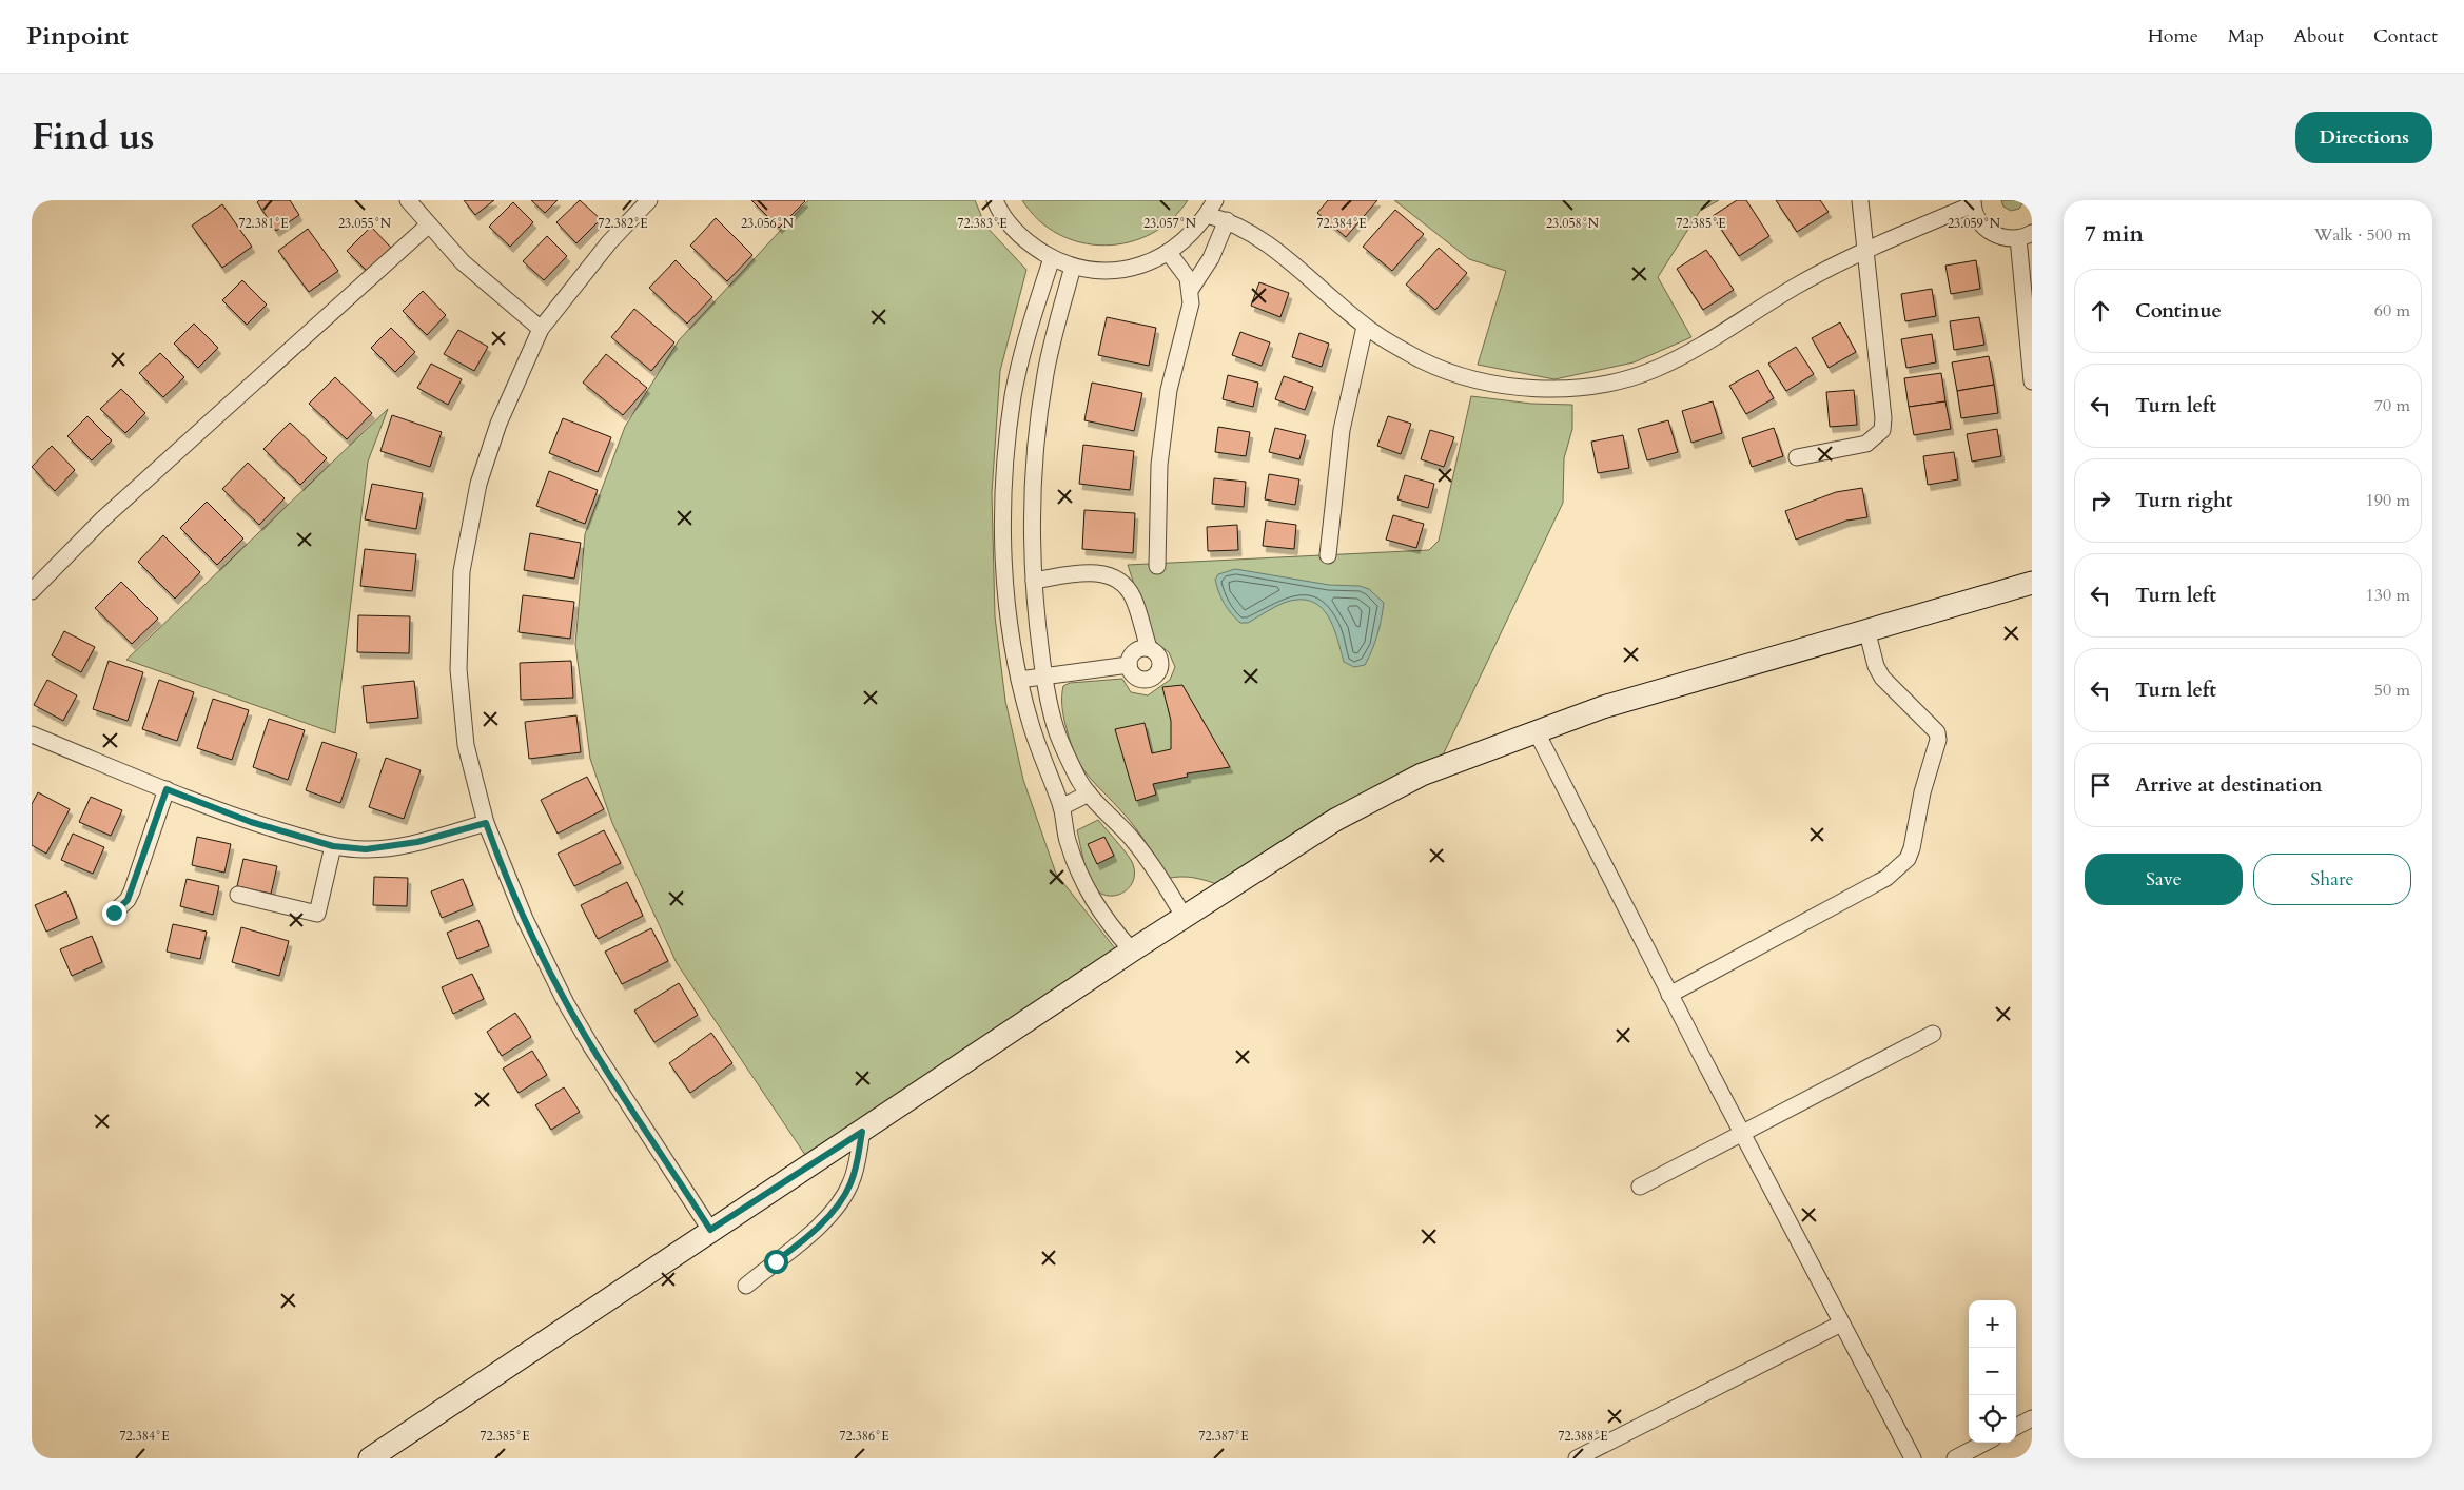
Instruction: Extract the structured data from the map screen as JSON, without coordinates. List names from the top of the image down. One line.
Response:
{"page":{"header":"Pinpoint","nav":["Home","Map","About","Contact"],"title":"Find us","buttons":["Directions",["Save","Share"]],"heading":["7 min","Walk · 500 m"],"list":[["Continue","60 m"],["Turn left","70 m"],["Turn right","190 m"],["Turn left","130 m"],["Turn left","50 m"],"Arrive at destination"],"map_buttons":["+","−"]},"coordinates":["23.055°N","23.056°N","23.057°N","23.058°N","23.059°N","72.381°E","72.382°E","72.383°E","72.384°E","72.385°E","72.386°E","72.387°E","72.388°E"]}
